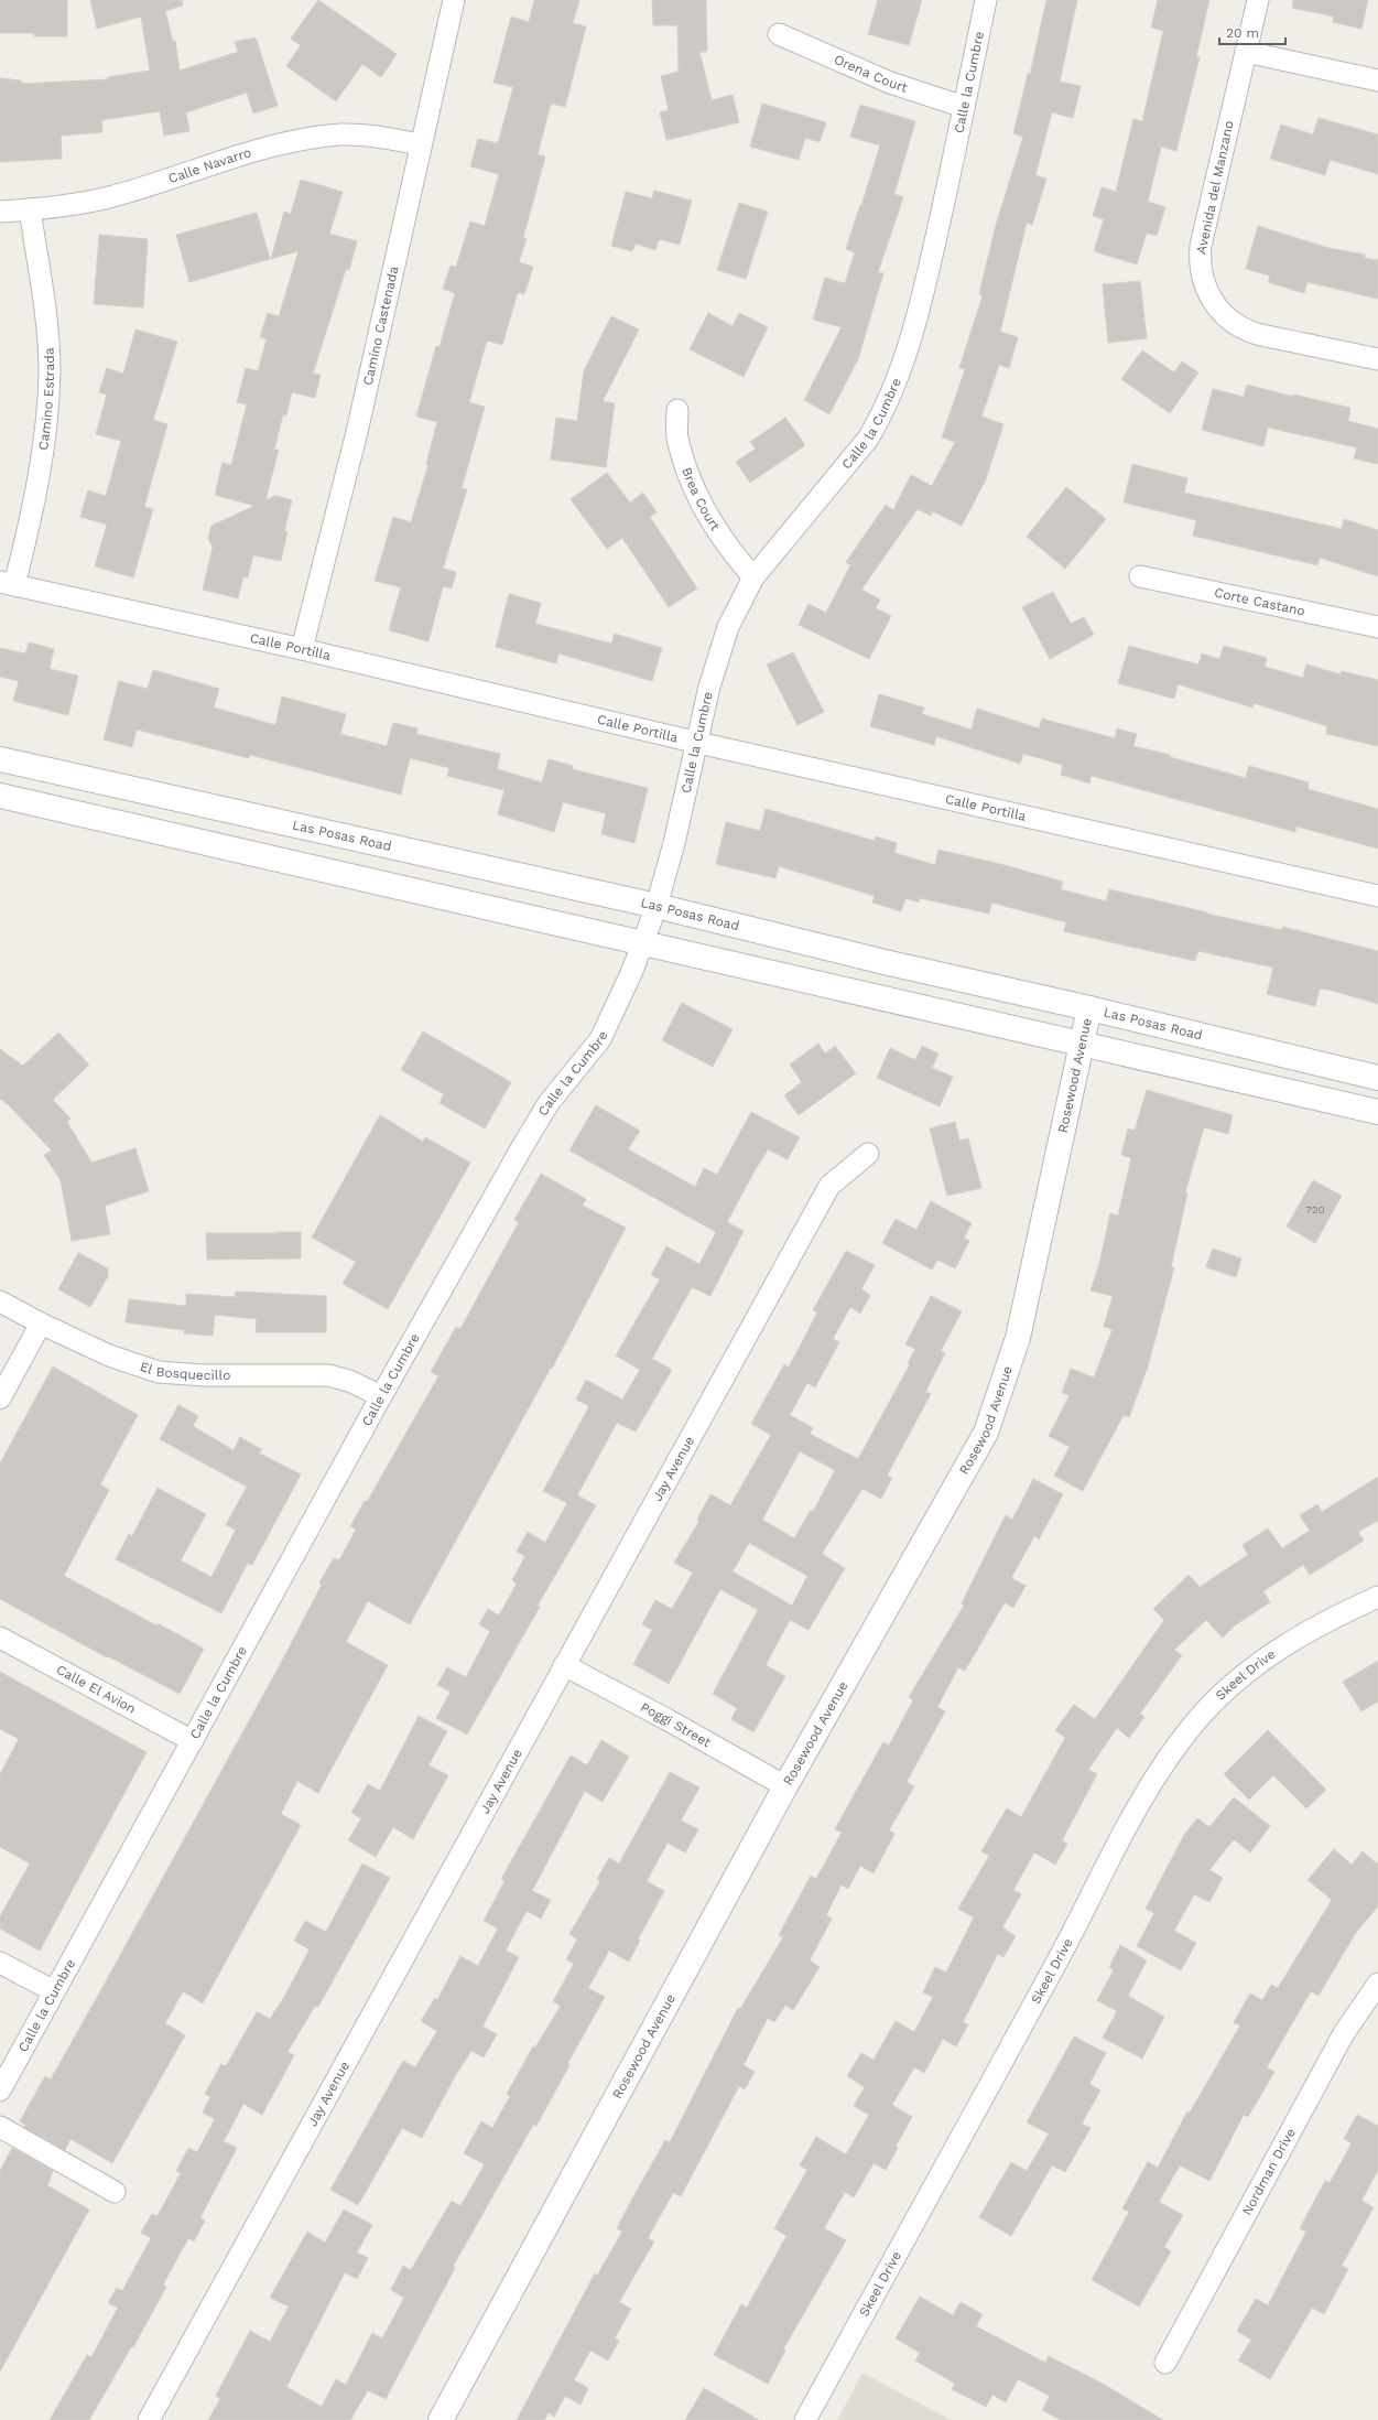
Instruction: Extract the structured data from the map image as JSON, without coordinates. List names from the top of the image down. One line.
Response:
{"streets":{"main road":["Las Posas Road","Rosewood Avenue"],"street":["Orena Court","Calle la Cumbre","Calle Navarro","Avenida del Manzano","Camino Castenada","Camino Estrada","Brea Court","Corte Castano","Calle Portilla","El Bosquecillo","Jay Avenue","Skeel Drive","Calle El Avion","Poggi Street","Nordman Drive"]},"crossings":[["Orena Court","Calle la Cumbre"],["Calle la Cumbre","Brea Court"],["Calle la Cumbre","Calle Portilla"],["Calle la Cumbre","Las Posas Road"],["Calle la Cumbre","El Bosquecillo"],["Calle la Cumbre","Calle El Avion"],["Calle Navarro","Camino Castenada"],["Calle Navarro","Camino Estrada"],["Camino Castenada","Calle Portilla"],["Camino Estrada","Calle Portilla"],["Las Posas Road","Rosewood Avenue"],["Rosewood Avenue","Poggi Street"],["Jay Avenue","Poggi Street"]],"house_numbers":["720"],"scale_bar":"20 m"}
